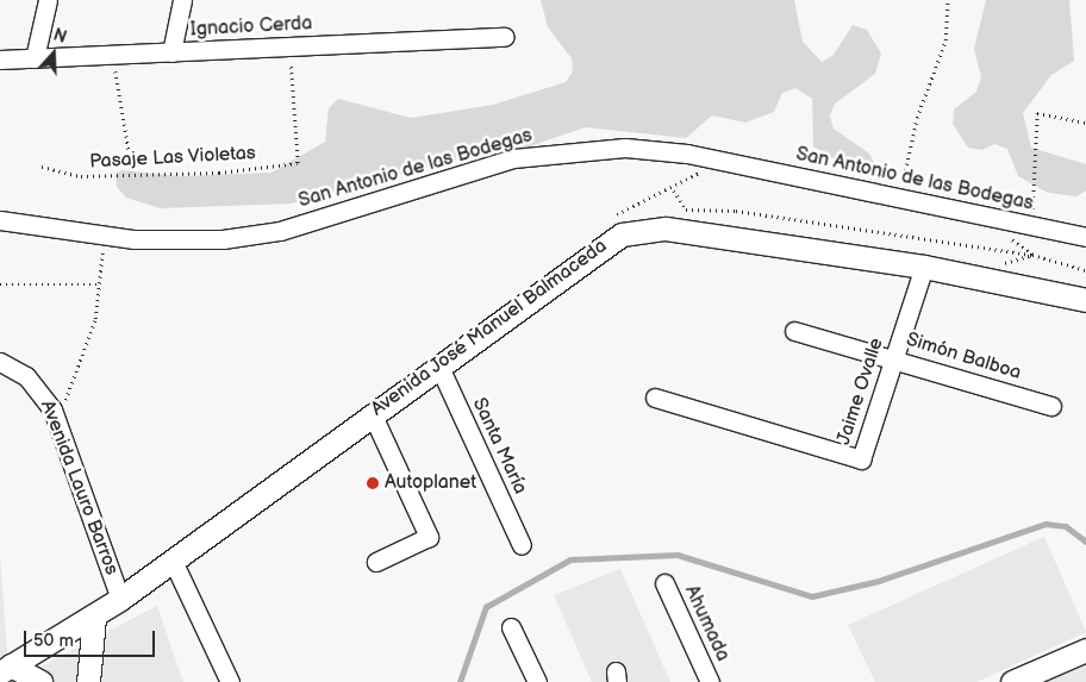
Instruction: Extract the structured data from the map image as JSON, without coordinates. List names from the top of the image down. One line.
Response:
{"streets":{"main road":["Avenida José Manuel Balmaceda"],"street":["Ignacio Cerda","San Antonio de las Bodegas","Simón Balboa","Jaime Ovalle","Santa María","Avenida Lauro Barros","Ahumada"],"path":["Pasaje Las Violetas"]},"crossings":[["Ignacio Cerda","Pasaje Las Violetas"],["Avenida José Manuel Balmaceda","Jaime Ovalle"],["Avenida José Manuel Balmaceda","Santa María"],["Avenida José Manuel Balmaceda","Avenida Lauro Barros"],["Simón Balboa","Jaime Ovalle"]],"places":["Autoplanet"],"scale_bar":"50 m","north":"top"}
